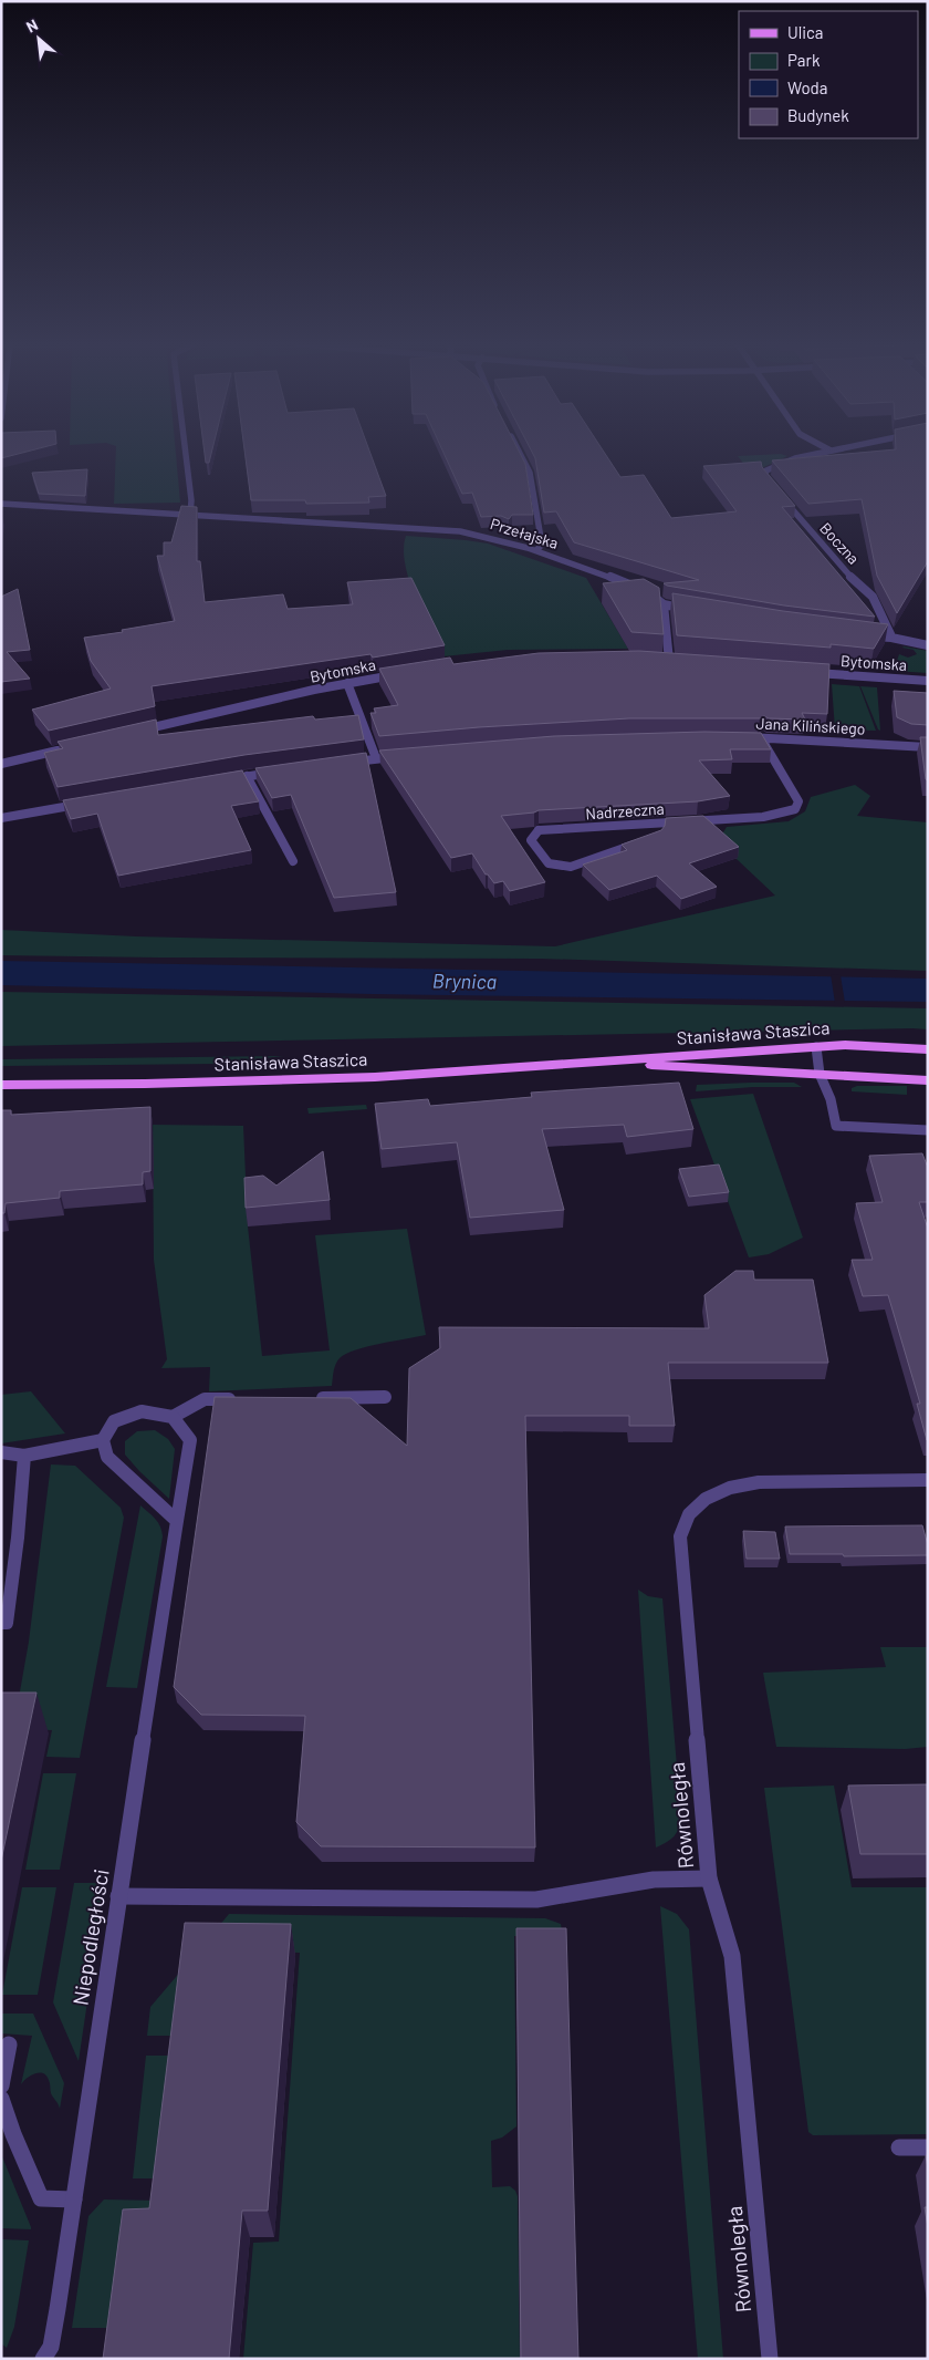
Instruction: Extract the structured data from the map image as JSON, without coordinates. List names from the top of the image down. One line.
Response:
{"streets":{"main road":["Stanisława Staszica"],"street":["Przełajska","Boczna","Bytomska","Jana Kilińskiego","Nadrzeczna","Równoległa","Niepodległości"]},"crossings":[["Jana Kilińskiego","Nadrzeczna"]],"water":["Brynica"],"legend":["Ulica","Park","Woda","Budynek"],"north":"top left"}
